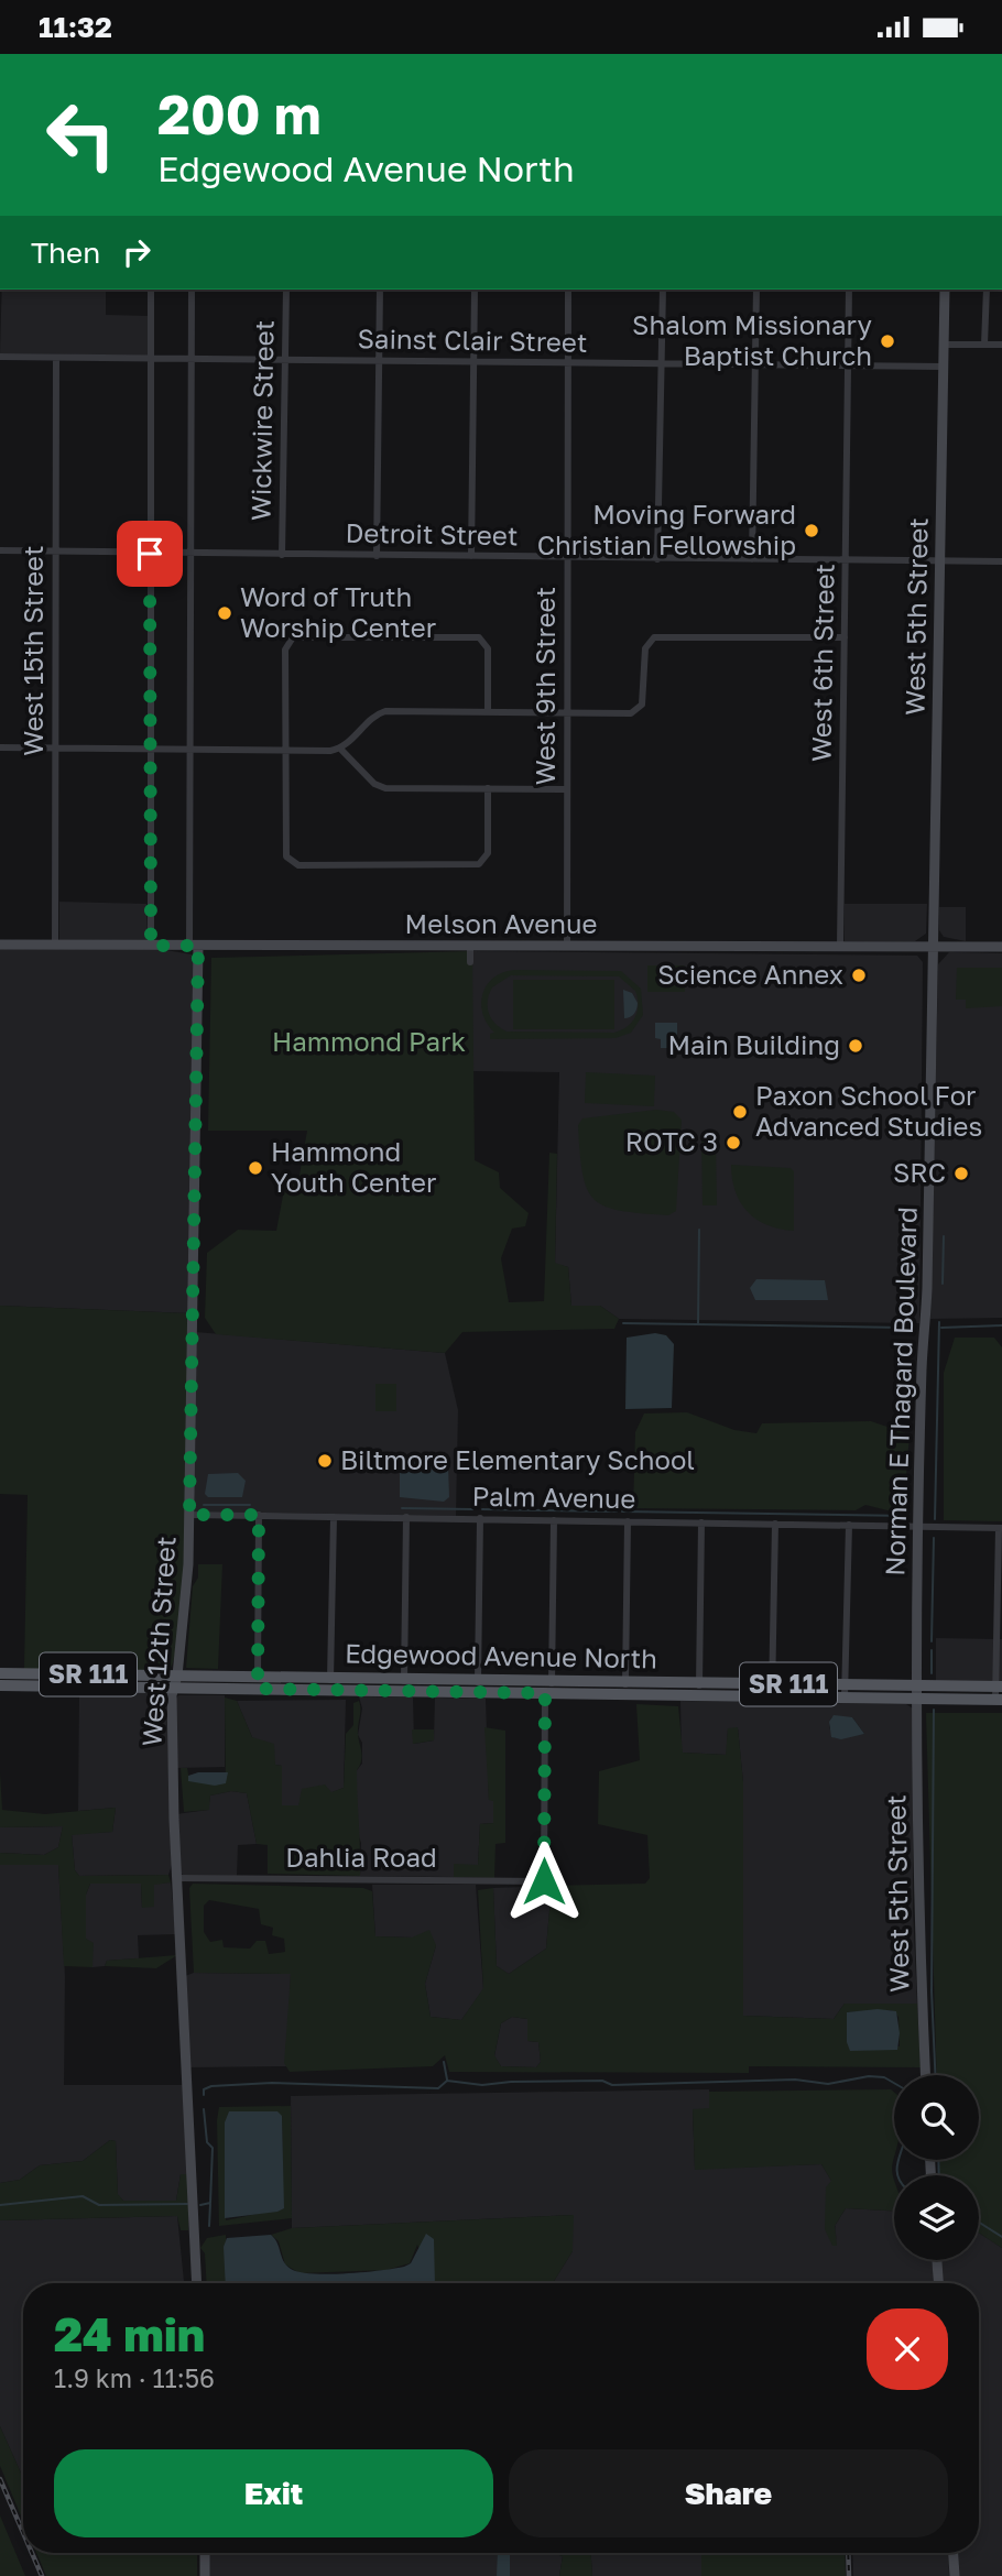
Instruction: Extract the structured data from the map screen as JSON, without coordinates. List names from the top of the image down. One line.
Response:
{"streets":{"main road":["Edgewood Avenue North","SR 111"],"street":["Sainst Clair Street","Wickwire Street","Detroit Street","West 5th Street","West 15th Street","West 6th Street","West 9th Street","Melson Avenue","Norman E Thagard Boulevard","Palm Avenue","West 12th Street","Dahlia Road"]},"crossings":[["Sainst Clair Street","Wickwire Street"],["Sainst Clair Street","West 5th Street"],["Sainst Clair Street","West 15th Street"],["Sainst Clair Street","West 6th Street"],["Sainst Clair Street","West 9th Street"],["Sainst Clair Street","West 12th Street"],["Wickwire Street","Detroit Street"],["Detroit Street","West 5th Street"],["Detroit Street","West 15th Street"],["Detroit Street","West 6th Street"],["Detroit Street","West 9th Street"],["Detroit Street","West 12th Street"],["West 5th Street","Melson Avenue"],["West 5th Street","Norman E Thagard Boulevard"],["West 5th Street","Edgewood Avenue North"],["West 15th Street","Melson Avenue"],["West 6th Street","Melson Avenue"],["West 9th Street","Melson Avenue"],["Melson Avenue","Norman E Thagard Boulevard"],["Melson Avenue","West 12th Street"],["Norman E Thagard Boulevard","Palm Avenue"],["Norman E Thagard Boulevard","Edgewood Avenue North"],["Palm Avenue","West 12th Street"],["West 12th Street","Edgewood Avenue North"],["West 12th Street","Dahlia Road"],["Edgewood Avenue North","Dahlia Road"]],"parks":["Hammond Park"],"places":["Shalom Missionary Baptist Church","Moving Forward Christian Fellowship","Word of Truth Worship Center","Science Annex","Main Building","Paxon School For Advanced Studies","ROTC 3","Hammond Youth Center","SRC","Biltmore Elementary School"],"page":{"status":"11:32","turn":["200 m","Edgewood Avenue North"],"then":"Then","heading":["24 min","1.9 km · 11:56"],"buttons":["Exit","Share"]}}
